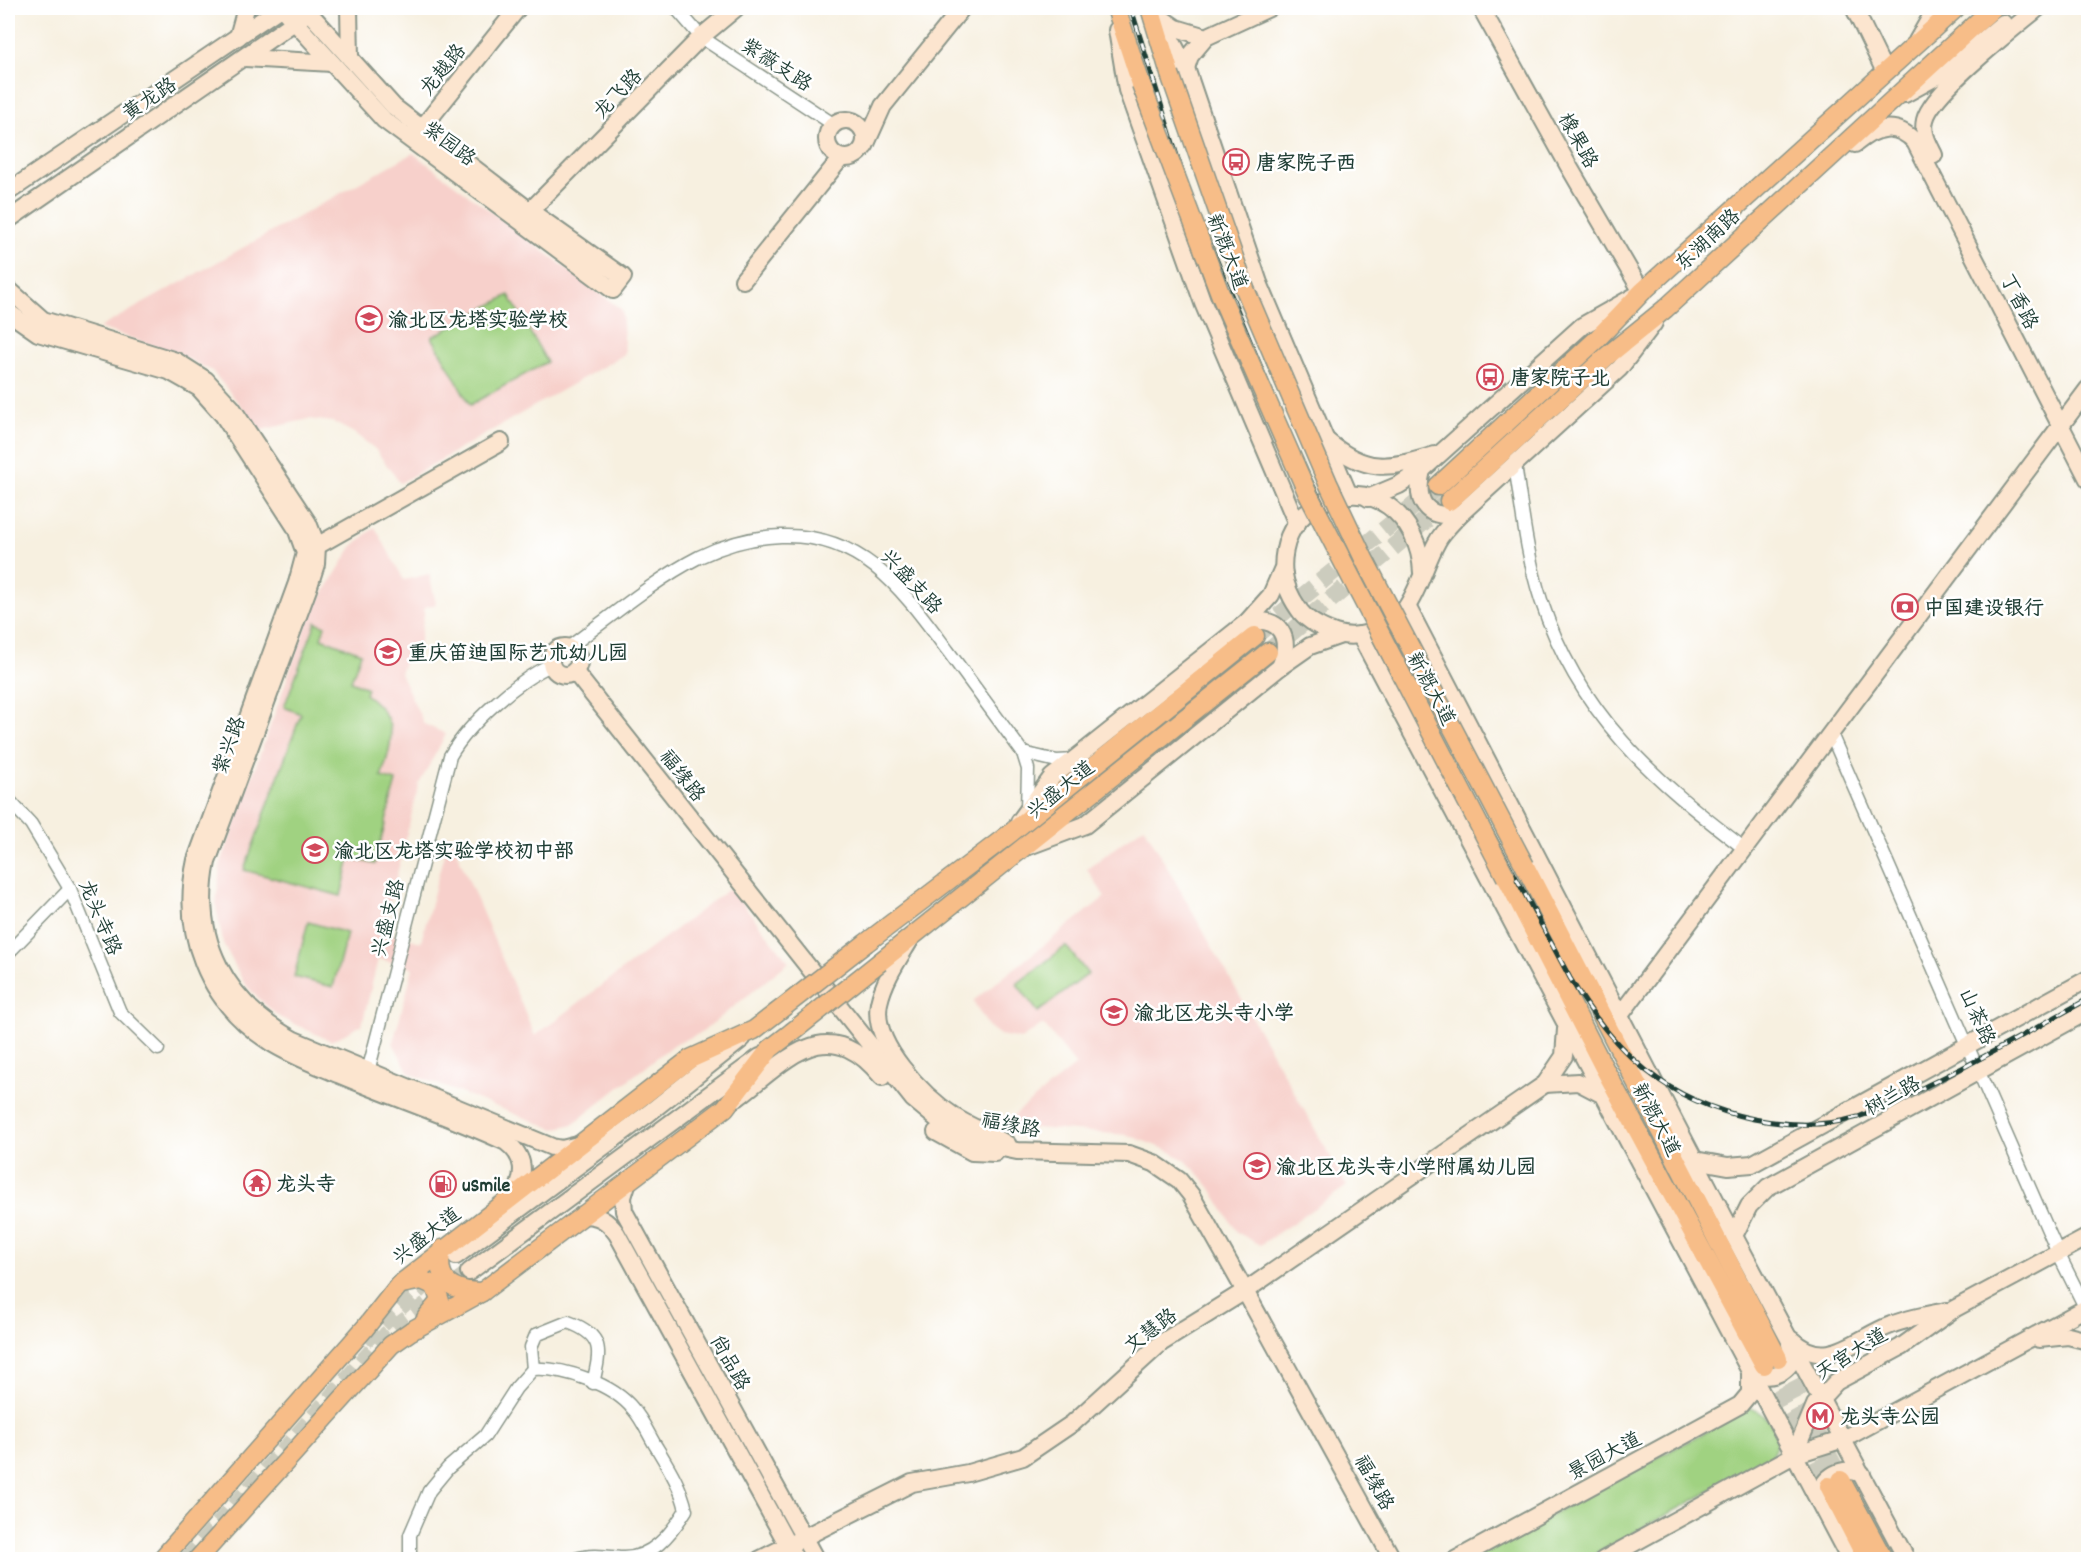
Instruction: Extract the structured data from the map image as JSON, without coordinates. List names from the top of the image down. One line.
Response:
{"streets":{"main road":["东湖南路","新溉大道","兴盛大道"],"street":["紫薇支路","龙越路","龙飞路","黄龙路","橡果路","紫园路","丁香路","兴盛支路","紫兴路","福缘路","龙头寺路","山茶路","树兰路","文慧路","天宫大道","尚品路","景园大道"]},"crossings":[["紫薇支路","龙飞路"],["龙越路","紫园路"],["龙飞路","紫园路"],["黄龙路","紫园路"],["橡果路","东湖南路"],["新溉大道","树兰路"],["新溉大道","天宫大道"],["新溉大道","景园大道"],["兴盛支路","紫兴路"],["兴盛支路","福缘路"],["紫兴路","兴盛大道"],["福缘路","文慧路"],["山茶路","树兰路"],["山茶路","天宫大道"],["文慧路","尚品路"]],"places":{"bus stop":["唐家院子西","唐家院子北"],"school or university":["渝北区龙塔实验学校","重庆笛迪国际艺术幼儿园","渝北区龙塔实验学校初中部","渝北区龙头寺小学","渝北区龙头寺小学附属幼儿园"],"bank":["中国建设银行"],"temple":["龙头寺"],"fuel station":["uSmile"],"metro station":["龙头寺公园"]}}
